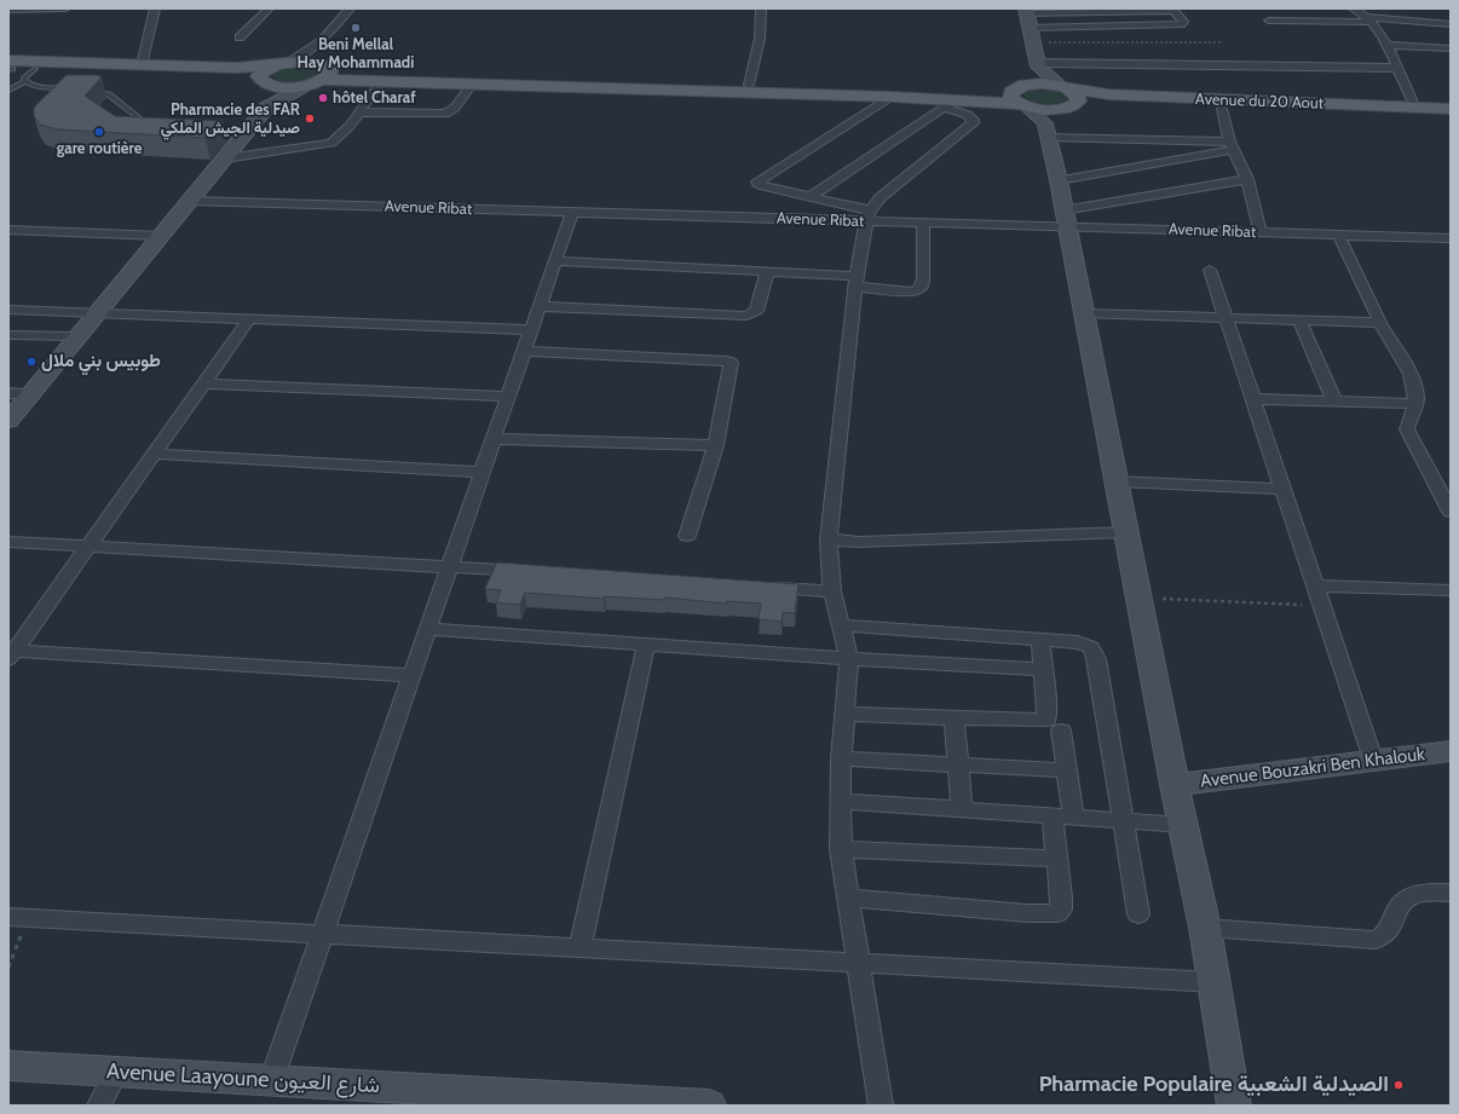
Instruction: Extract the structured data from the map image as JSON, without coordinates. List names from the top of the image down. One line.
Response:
{"streets":{"main road":["Avenue du 20 Aout"],"street":["Avenue Ribat","Avenue Bouzakri Ben Khalouk","Avenue Laayoune شارع العيون"]},"places":["Beni Mellal Hay Mohammadi","hôtel Charaf","Pharmacie des FAR صيدلية الجيش الملكي","gare routière","طوبيس بني ملال","Pharmacie Populaire الصيدلية الشعبية"]}
